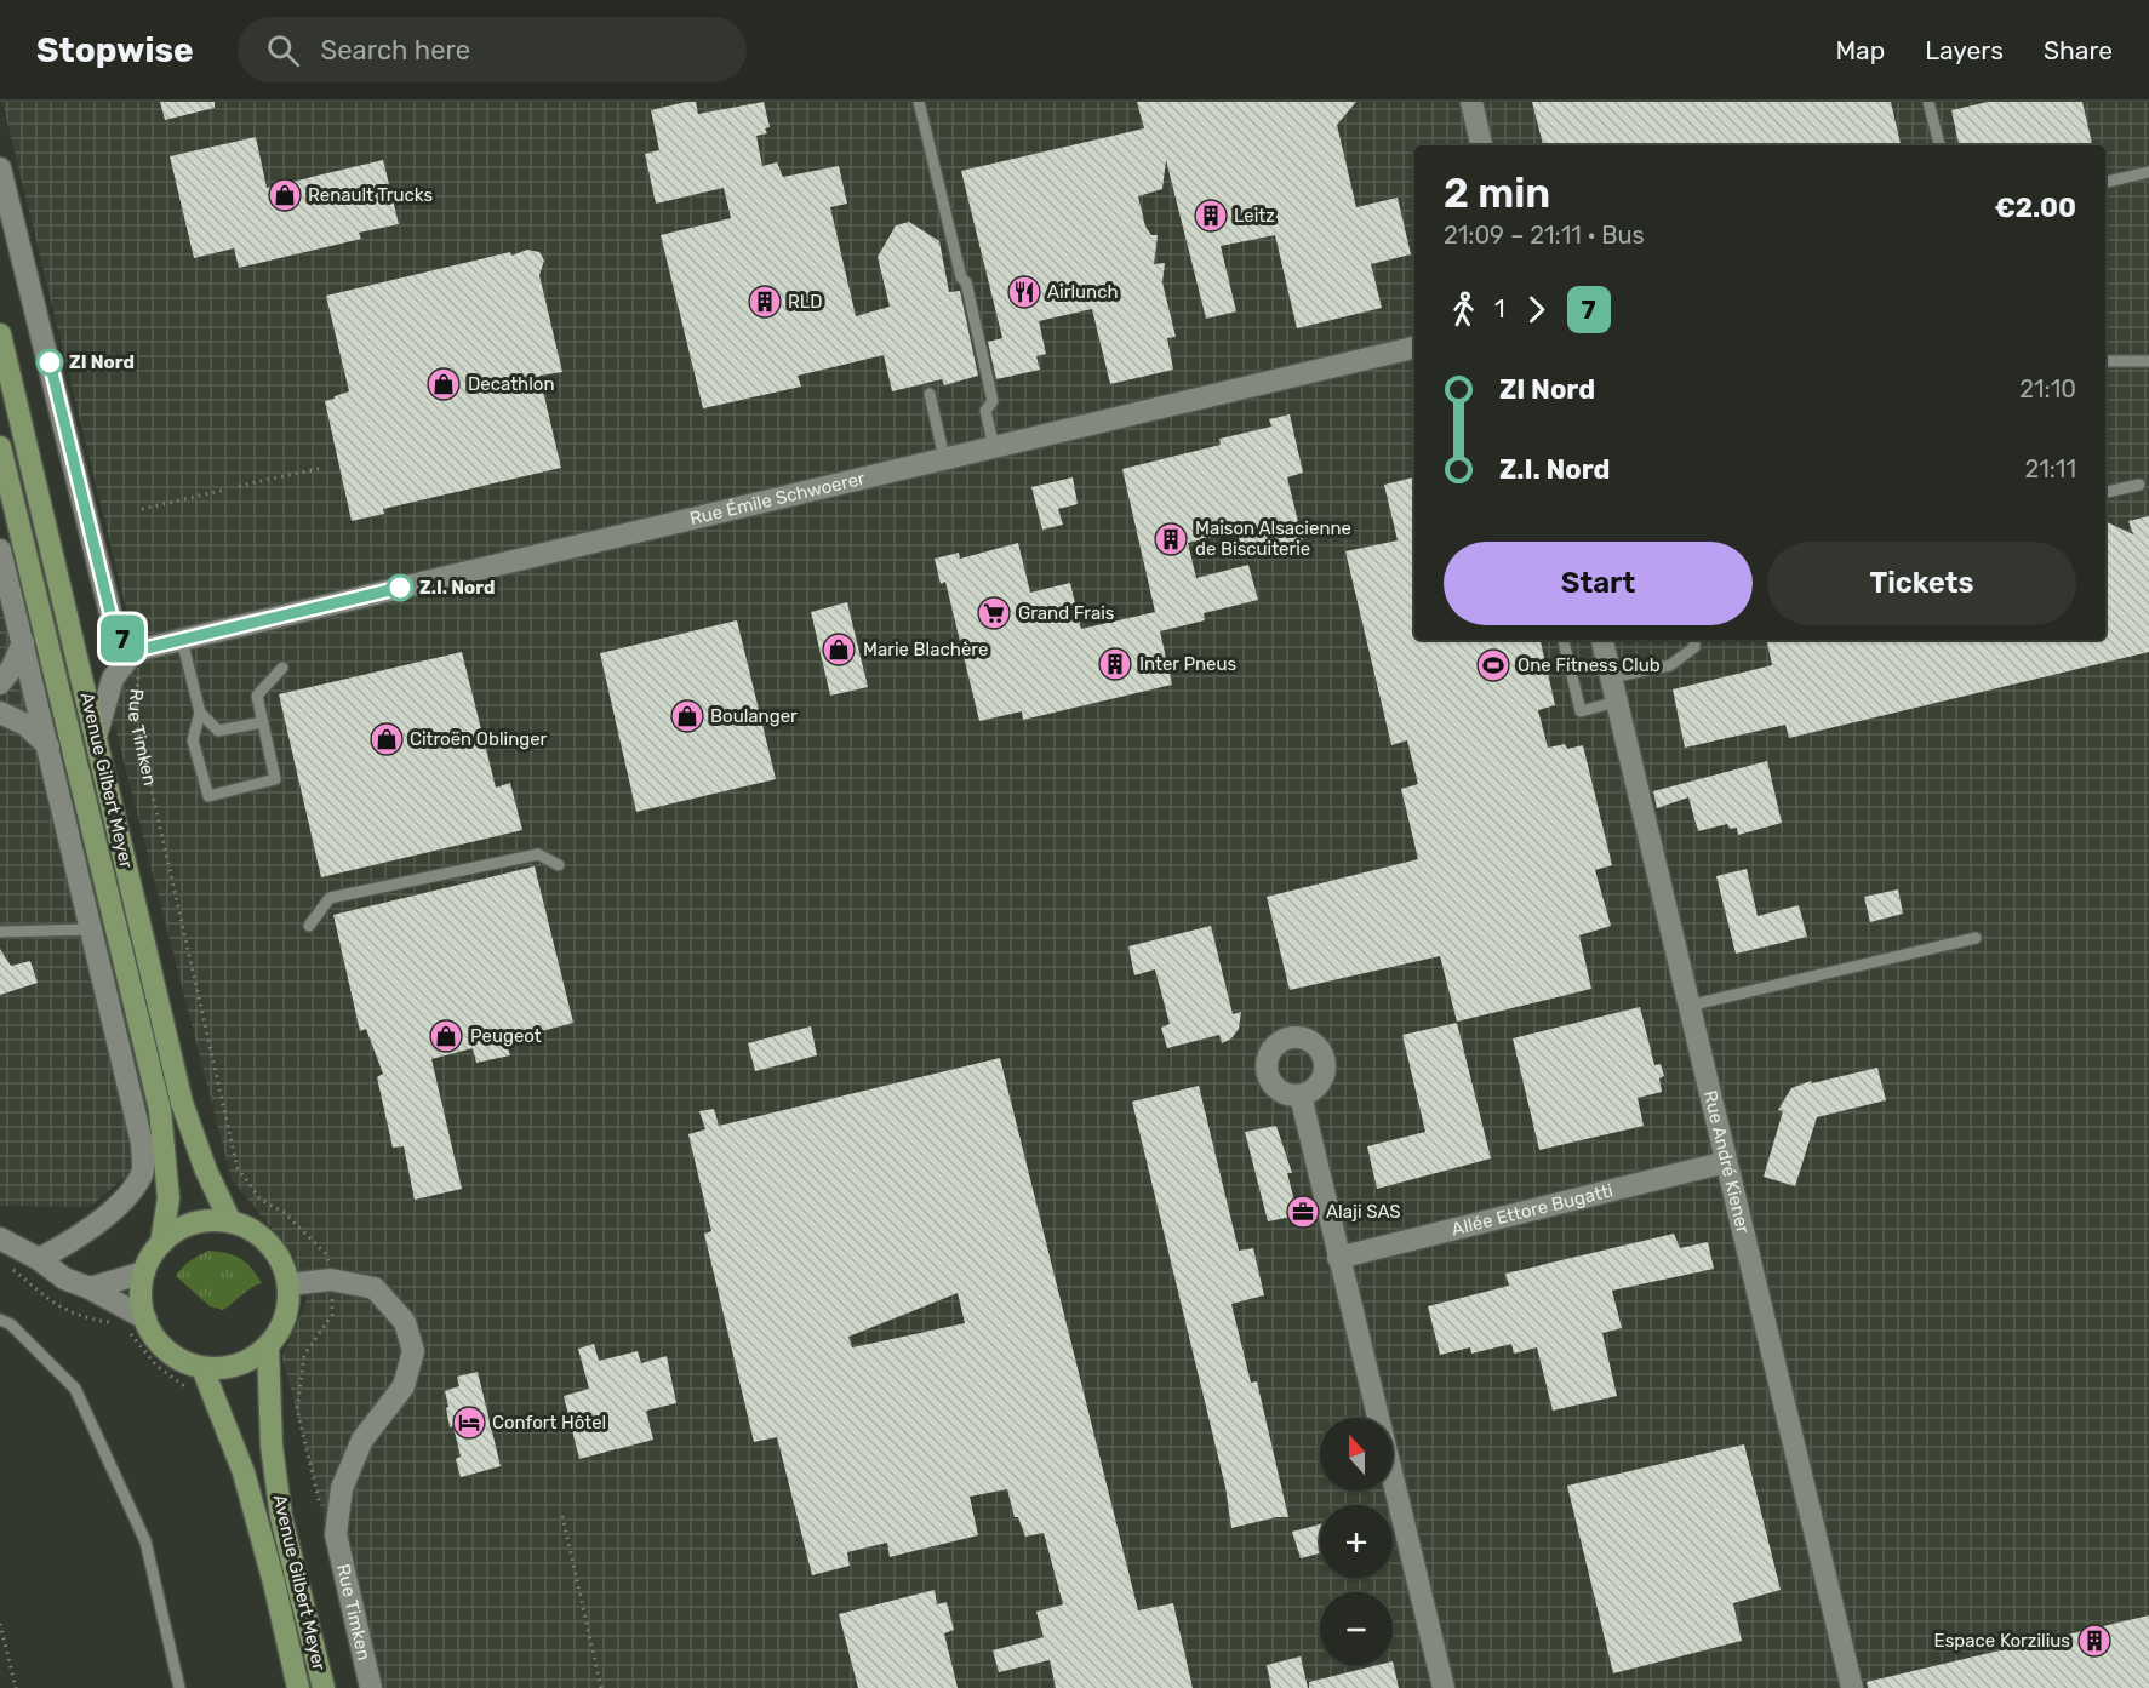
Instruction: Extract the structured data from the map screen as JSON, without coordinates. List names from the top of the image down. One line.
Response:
{"streets":{"main road":["Avenue Gilbert Meyer"],"street":["Rue Émile Schwoerer","Rue Timken","Rue André Kiener","Allée Ettore Bugatti"]},"crossings":[["Rue Émile Schwoerer","Rue Timken"],["Rue Timken","Avenue Gilbert Meyer"],["Rue André Kiener","Allée Ettore Bugatti"]],"places":{"shop":["Renault Trucks","Decathlon","Marie Blachère","Boulanger","Citroën Oblinger","Peugeot"],"building":["Leitz","RLD","Maison Alsacienne de Biscuiterie","Inter Pneus","Espace Korzilius"],"restaurant":["Airlunch"],"other":["ZI Nord","Z.I. Nord"],"supermarket":["Grand Frais"],"sports":["One Fitness Club"],"office":["Alaji SAS"],"hotel":["Confort Hôtel"]},"lines":["bus line 7"],"north":"top","page":{"header":"Stopwise","search":"Search here","nav":["Map","Layers","Share"],"on_map":"7","heading":["2 min","21:09 – 21:11 · Bus","€2.00"],"legs":["1","7"],"list":[{"name":"ZI Nord","value":"21:10"},{"name":"Z.I. Nord","value":"21:11"}],"buttons":["Start","Tickets"],"map_buttons":["+","−"]}}
